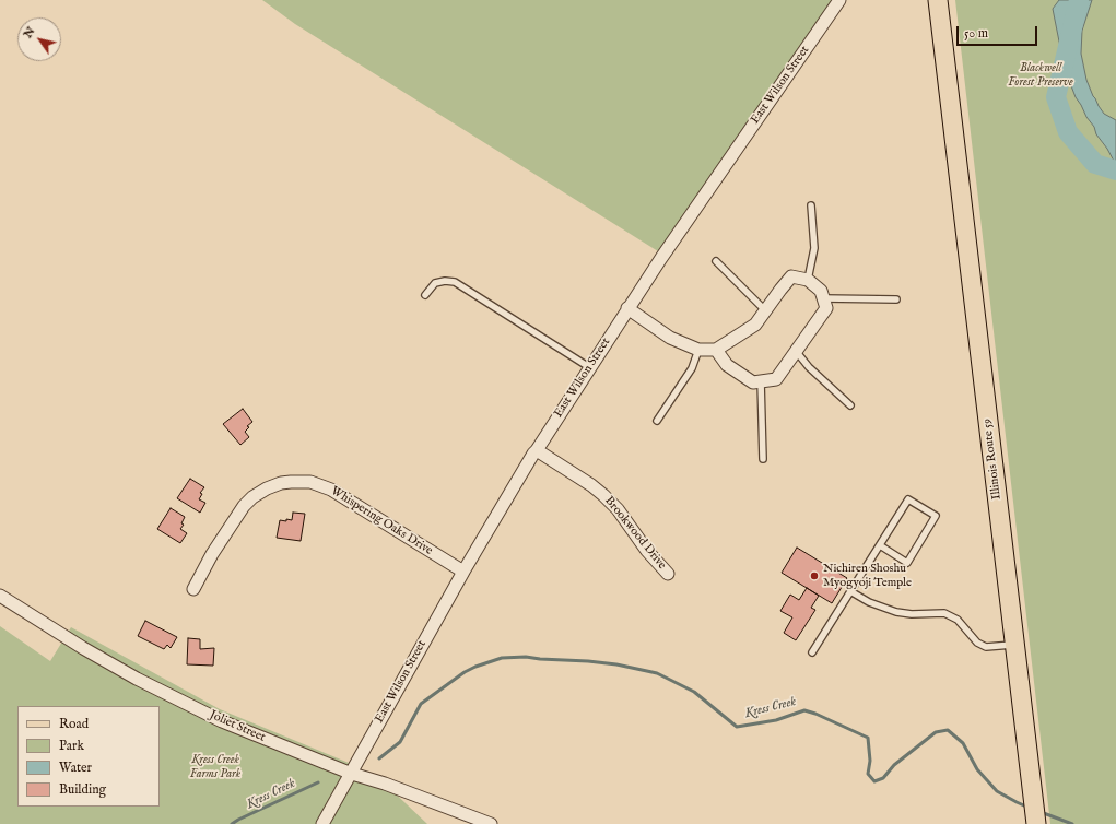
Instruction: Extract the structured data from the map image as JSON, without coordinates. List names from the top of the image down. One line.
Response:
{"streets":{"main road":["Illinois Route 59"],"street":["East Wilson Street","Whispering Oaks Drive","Brookwood Drive","Joliet Street"]},"crossings":[["East Wilson Street","Whispering Oaks Drive"],["East Wilson Street","Brookwood Drive"],["East Wilson Street","Joliet Street"]],"water":["Kress Creek"],"parks":["Blackwell Forest Preserve","Kress Creek Farms Park"],"places":["Nichiren Shoshu Myogyoji Temple"],"legend":["Road","Park","Water","Building"],"scale_bar":"50 m","north":"top left"}
